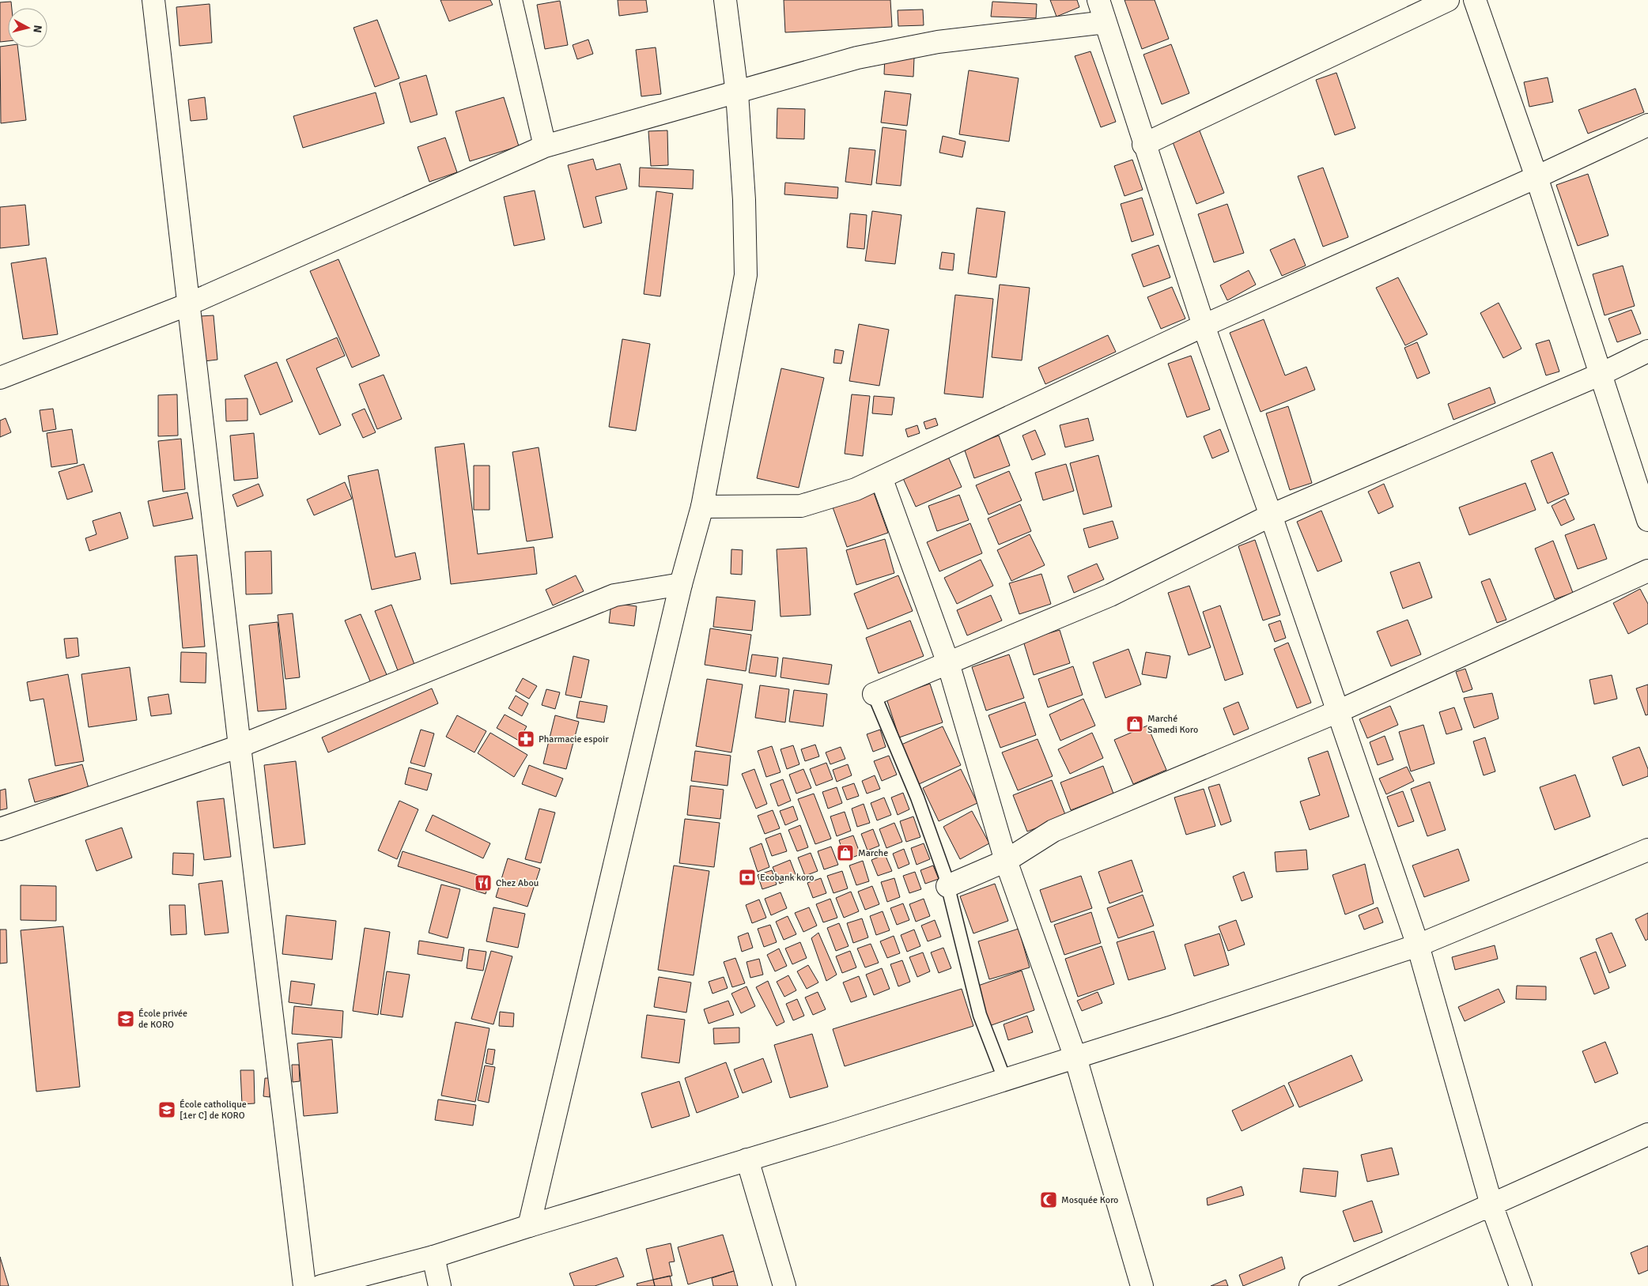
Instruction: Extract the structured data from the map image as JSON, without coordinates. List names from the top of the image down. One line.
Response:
{"places":{"shop":["Marché Samedi Koro","Marche"],"pharmacy":["Pharmacie espoir"],"bank":["Ecobank koro"],"restaurant":["Chez Abou"],"school or university":["École privée de KORO","École catholique [1er C] de KORO"],"mosque":["Mosquée Koro"]},"north":"right"}
